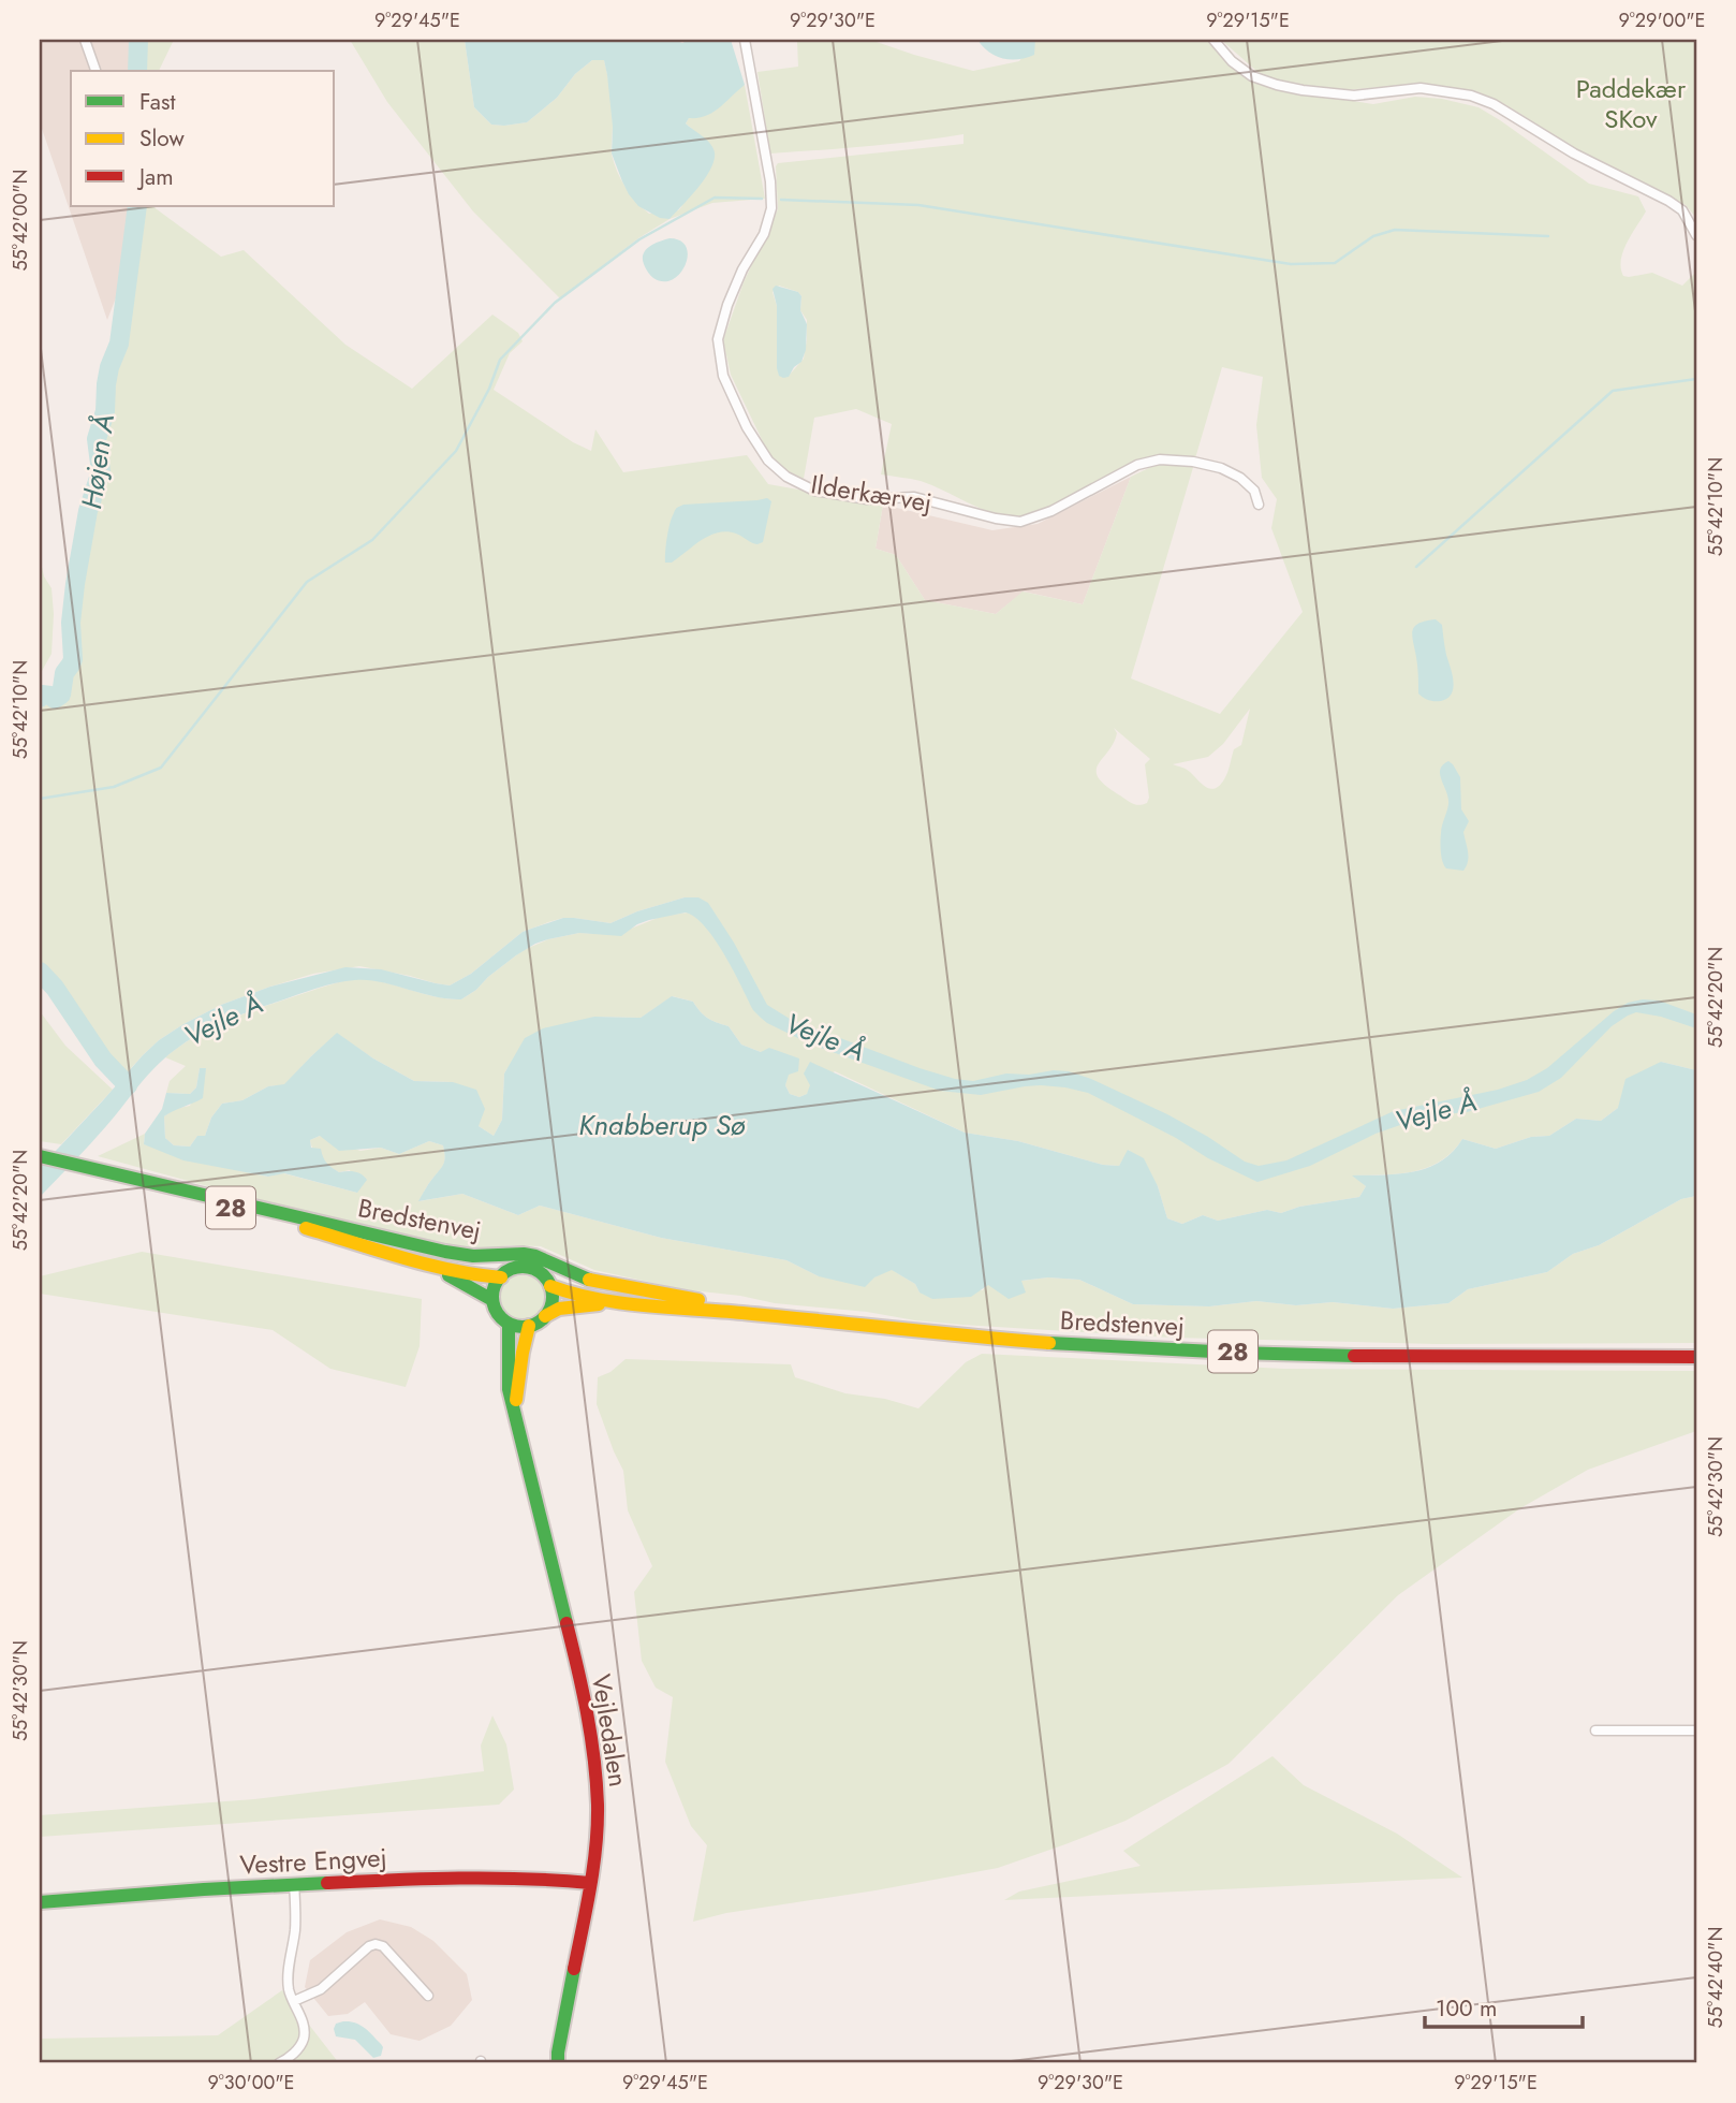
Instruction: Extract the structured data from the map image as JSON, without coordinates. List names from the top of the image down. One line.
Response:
{"streets":{"main road":["28","Bredstenvej","Vejledalen","Vestre Engvej"],"street":["Ilderkærvej"]},"crossings":[["28","Bredstenvej"],["28","Vejledalen"],["Bredstenvej","Vejledalen"],["Vejledalen","Vestre Engvej"]],"water":["Højen Å","Vejle Å","Knabberup Sø"],"parks":["Paddekær SKov"],"legend":["Fast","Slow","Jam"],"scale_bar":"100 m","coordinates":["9°29'45\"E","9°29'30\"E","9°29'15\"E","9°29'00\"E","55°42'00\"N","55°42'10\"N","55°42'20\"N","55°42'30\"N","55°42'40\"N","9°30'00\"E"]}
